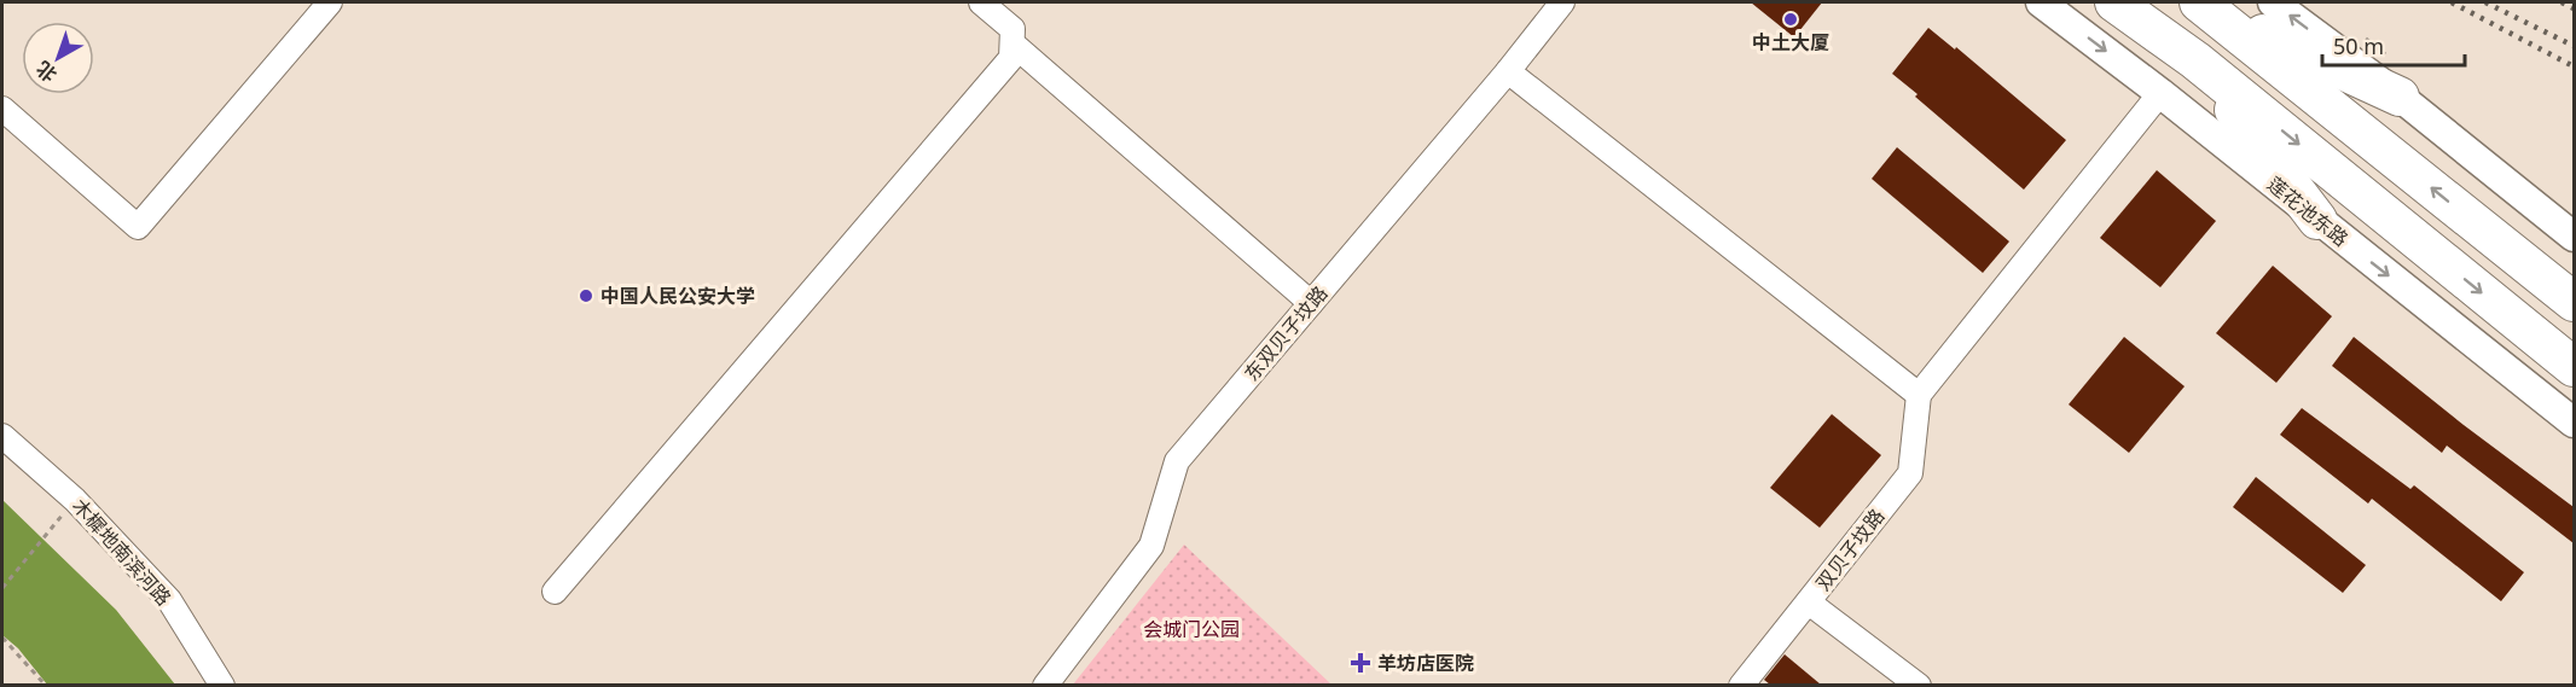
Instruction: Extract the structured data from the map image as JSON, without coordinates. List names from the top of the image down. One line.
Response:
{"streets":{"street":["莲花池东路","东双贝子坟路","双贝子坟路","木樨地南滨河路"]},"parks":["会城门公园"],"places":{"other":["中土大厦","中国人民公安大学"],"health":["羊坊店医院"]},"scale_bar":"50 m","north":"bottom left"}
